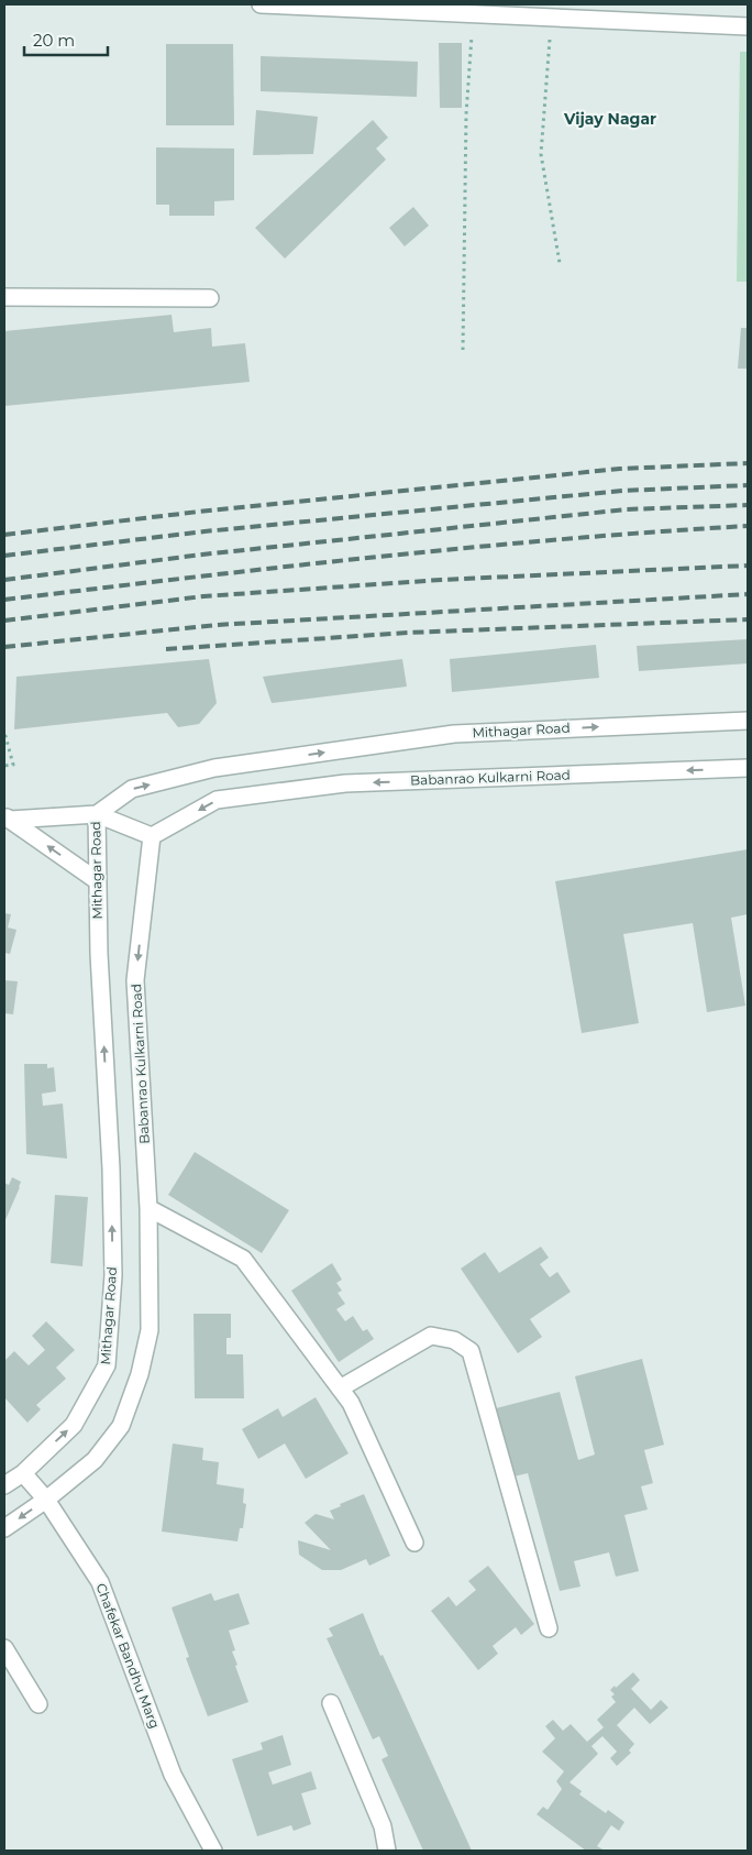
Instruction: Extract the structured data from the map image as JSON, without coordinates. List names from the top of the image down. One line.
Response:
{"streets":{"street":["Mithagar Road","Babanrao Kulkarni Road","Chafekar Bandhu Marg"]},"crossings":[["Mithagar Road","Chafekar Bandhu Marg"],["Babanrao Kulkarni Road","Chafekar Bandhu Marg"]],"districts":["Vijay Nagar"],"scale_bar":"20 m"}
